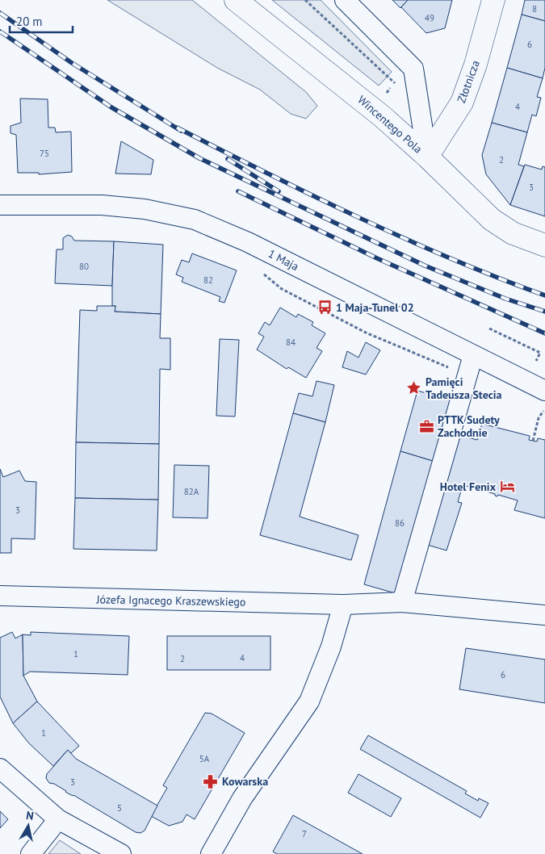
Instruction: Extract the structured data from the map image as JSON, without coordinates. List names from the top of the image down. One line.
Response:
{"streets":{"street":["Złotnicza","Wincentego Pola","1 Maja","Józefa Ignacego Kraszewskiego"]},"crossings":[["Złotnicza","Wincentego Pola"]],"places":{"bus stop":["1 Maja-Tunel 02"],"place":["Pamięci Tadeusza Stecia"],"office":["PTTK Sudety Zachodnie"],"hotel":["Hotel Fenix"],"pharmacy":["Kowarska"]},"house_numbers":["8","49","6","4","75","2","3","80","82","84","82A","3","86","1","4","2","6","1","5A","3","5","7"],"scale_bar":"20 m","north":"top"}
